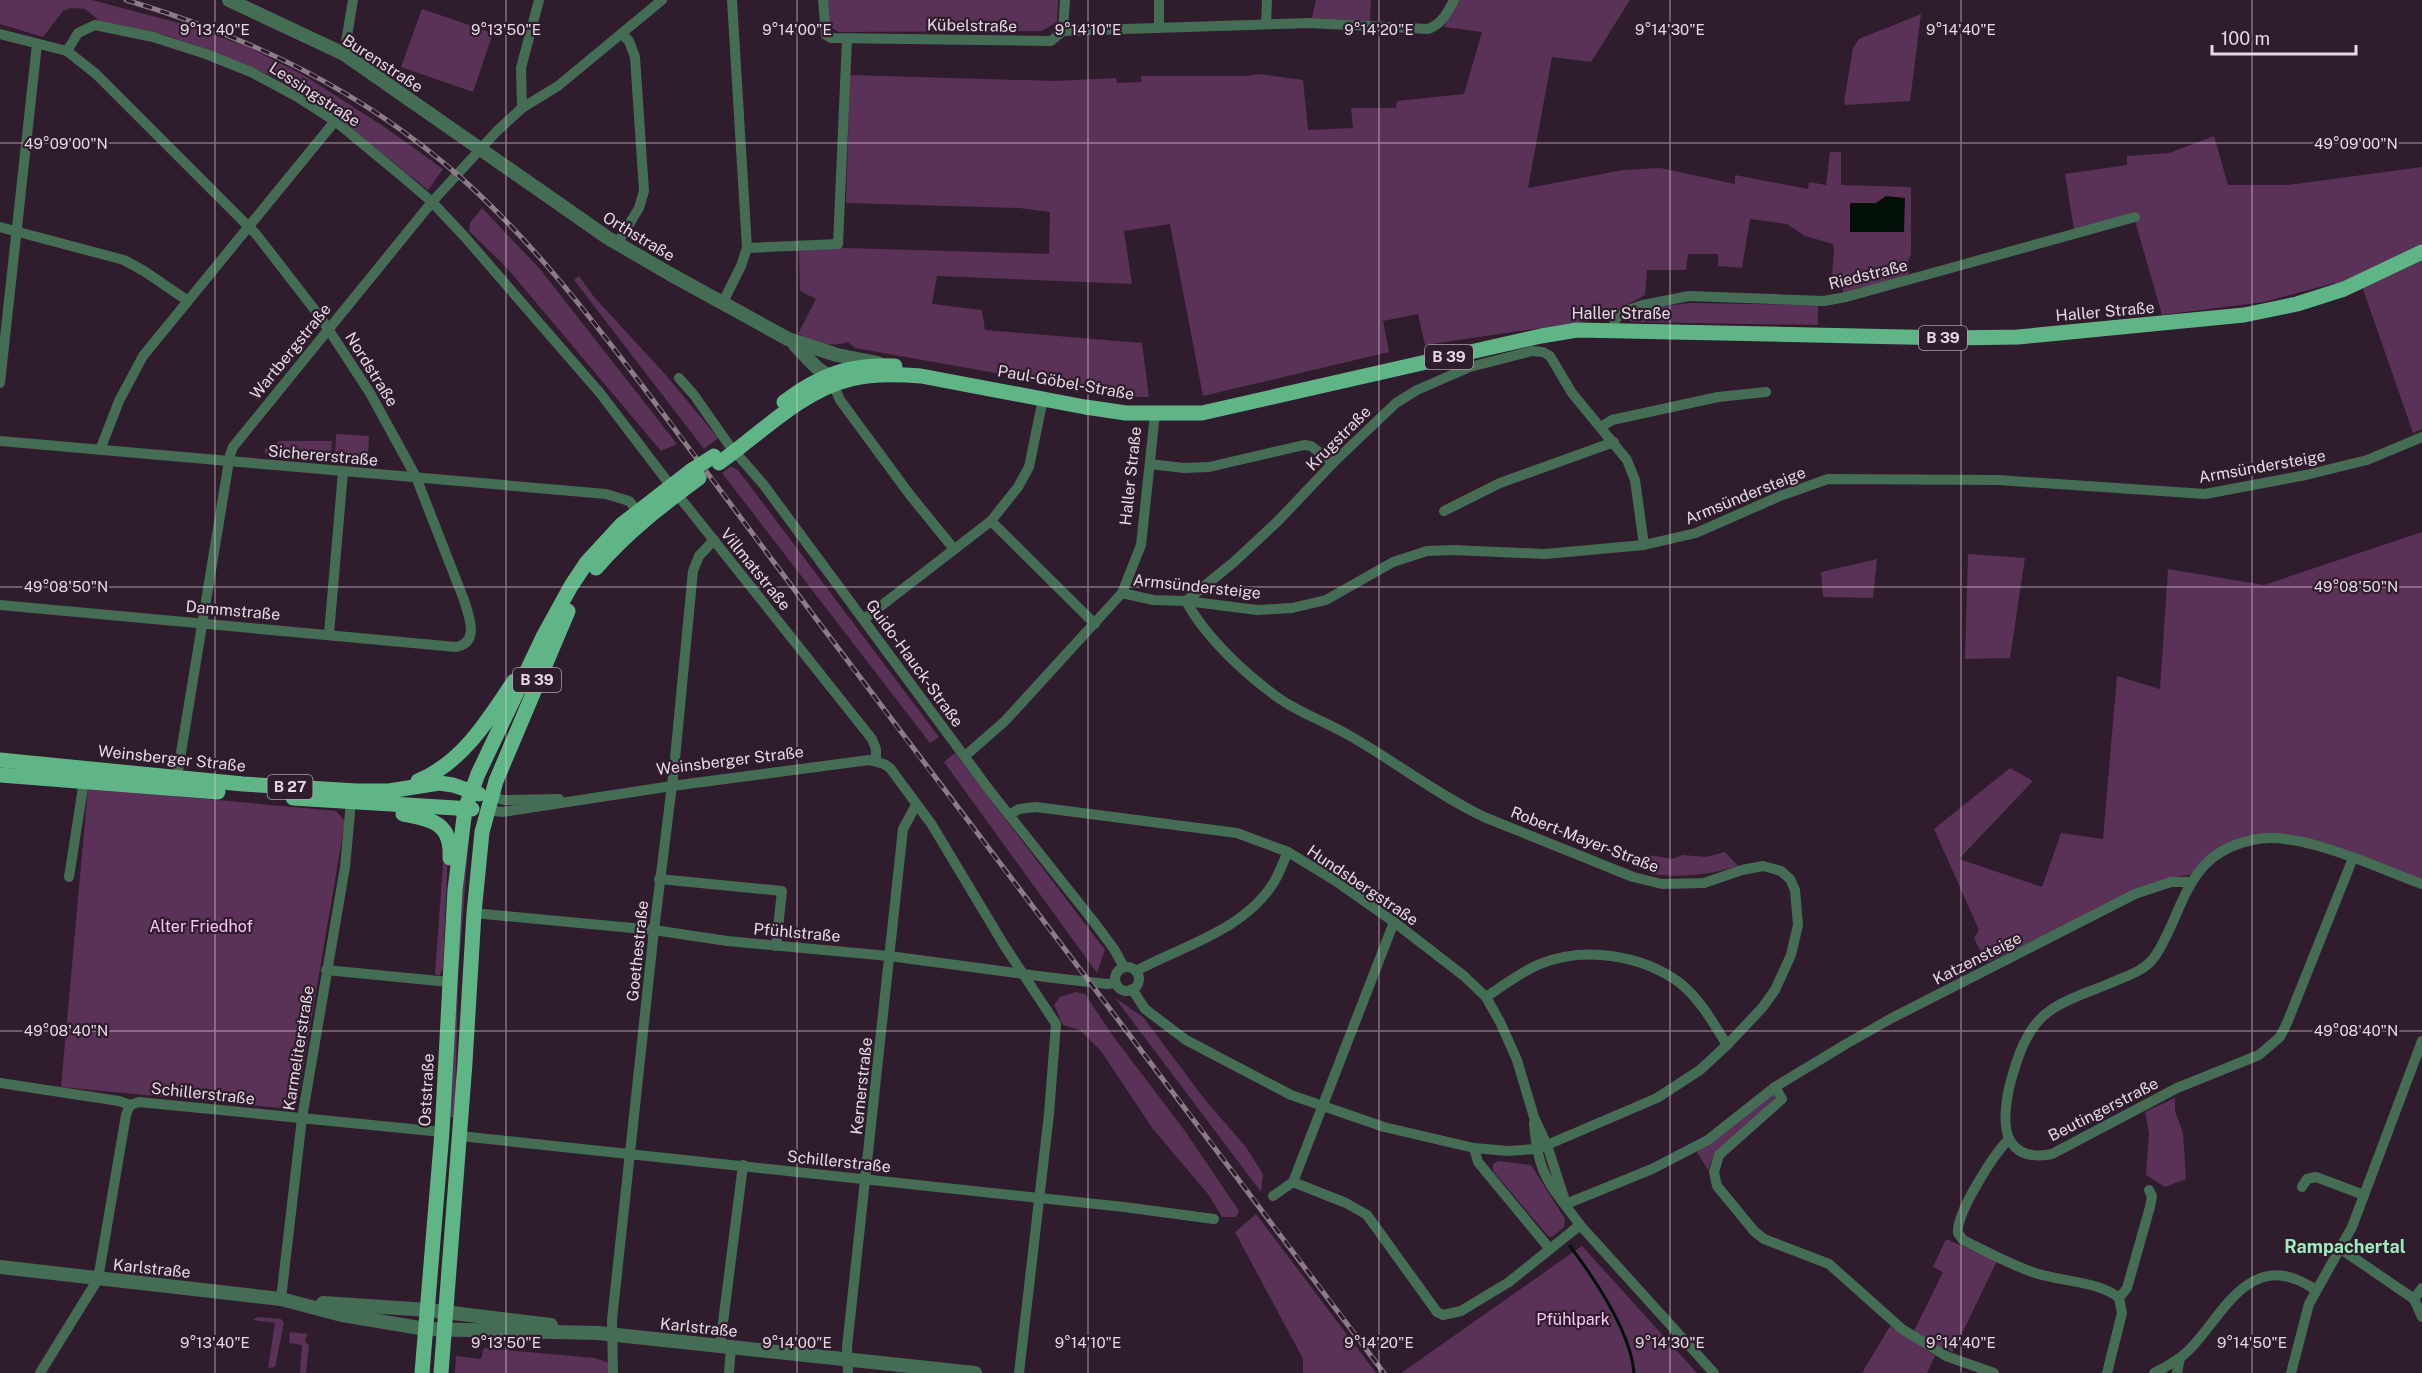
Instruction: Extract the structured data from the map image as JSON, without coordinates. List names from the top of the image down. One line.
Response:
{"streets":{"main road":["Haller Straße","B 39","Paul-Göbel-Straße","Weinsberger Straße","B 27","Oststraße"],"street":["Kübelstraße","Burenstraße","Lessingstraße","Orthstraße","Riedstraße","Wartbergstraße","Nordstraße","Krugstraße","Sichererstraße","Armsündersteige","Villmatstraße","Dammstraße","Guido-Hauck-Straße","Robert-Mayer-Straße","Hundsbergstraße","Pfühlstraße","Goethestraße","Katzensteige","Karmeliterstraße","Kernerstraße","Schillerstraße","Beutingerstraße","Karlstraße"]},"crossings":[["Burenstraße","Orthstraße"],["Burenstraße","Wartbergstraße"],["Lessingstraße","Wartbergstraße"],["Lessingstraße","Nordstraße"],["Lessingstraße","Villmatstraße"],["Orthstraße","Wartbergstraße"],["Orthstraße","Paul-Göbel-Straße"],["Riedstraße","Haller Straße"],["Haller Straße","Paul-Göbel-Straße"],["Haller Straße","Armsündersteige"],["Haller Straße","Guido-Hauck-Straße"],["B 39","Paul-Göbel-Straße"],["B 39","Sichererstraße"],["B 39","Villmatstraße"],["B 39","Weinsberger Straße"],["Wartbergstraße","Nordstraße"],["Wartbergstraße","Sichererstraße"],["Wartbergstraße","Villmatstraße"],["Wartbergstraße","Dammstraße"],["Wartbergstraße","Weinsberger Straße"],["Nordstraße","Sichererstraße"],["Nordstraße","Dammstraße"],["Paul-Göbel-Straße","Villmatstraße"],["Paul-Göbel-Straße","Guido-Hauck-Straße"],["Krugstraße","Armsündersteige"],["Krugstraße","Robert-Mayer-Straße"],["Armsündersteige","Robert-Mayer-Straße"],["Villmatstraße","Weinsberger Straße"],["Villmatstraße","Goethestraße"],["Guido-Hauck-Straße","Hundsbergstraße"],["Guido-Hauck-Straße","Pfühlstraße"],["Weinsberger Straße","B 27"],["Weinsberger Straße","Goethestraße"],["Weinsberger Straße","Karmeliterstraße"],["Weinsberger Straße","Oststraße"],["B 27","Karmeliterstraße"],["B 27","Oststraße"],["Robert-Mayer-Straße","Hundsbergstraße"],["Hundsbergstraße","Katzensteige"],["Pfühlstraße","Goethestraße"],["Pfühlstraße","Kernerstraße"],["Goethestraße","Schillerstraße"],["Goethestraße","Karlstraße"],["Karmeliterstraße","Schillerstraße"],["Karmeliterstraße","Karlstraße"],["Kernerstraße","Schillerstraße"],["Kernerstraße","Karlstraße"],["Oststraße","Schillerstraße"],["Oststraße","Karlstraße"]],"districts":["Rampachertal"],"parks":["Alter Friedhof","Pfühlpark"],"scale_bar":"100 m","coordinates":["9°13'40\"E","9°13'50\"E","9°14'00\"E","9°14'10\"E","9°14'20\"E","9°14'30\"E","9°14'40\"E","49°09'00\"N","49°08'50\"N","49°08'40\"N","9°14'50\"E"]}
